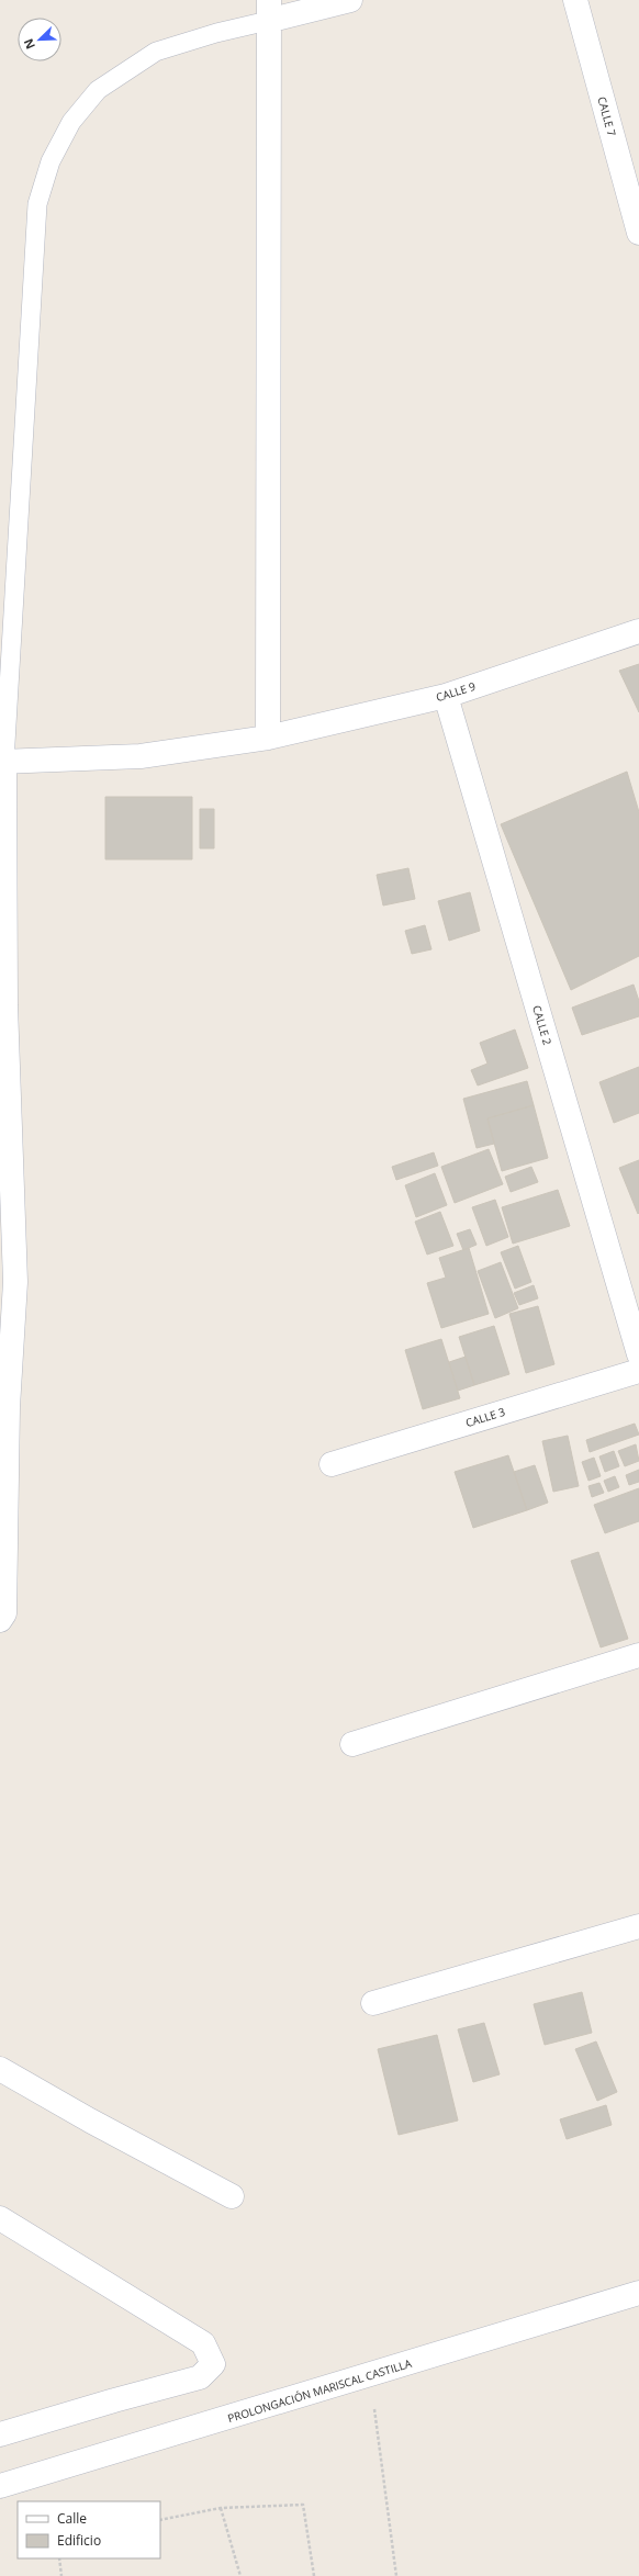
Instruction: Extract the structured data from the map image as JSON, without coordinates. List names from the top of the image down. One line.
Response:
{"streets":{"street":["CALLE 7","CALLE 9","CALLE 2","CALLE 3","PROLONGACIÓN MARISCAL CASTILLA"]},"crossings":[["CALLE 9","CALLE 2"]],"legend":["Calle","Edificio"],"north":"bottom left"}
